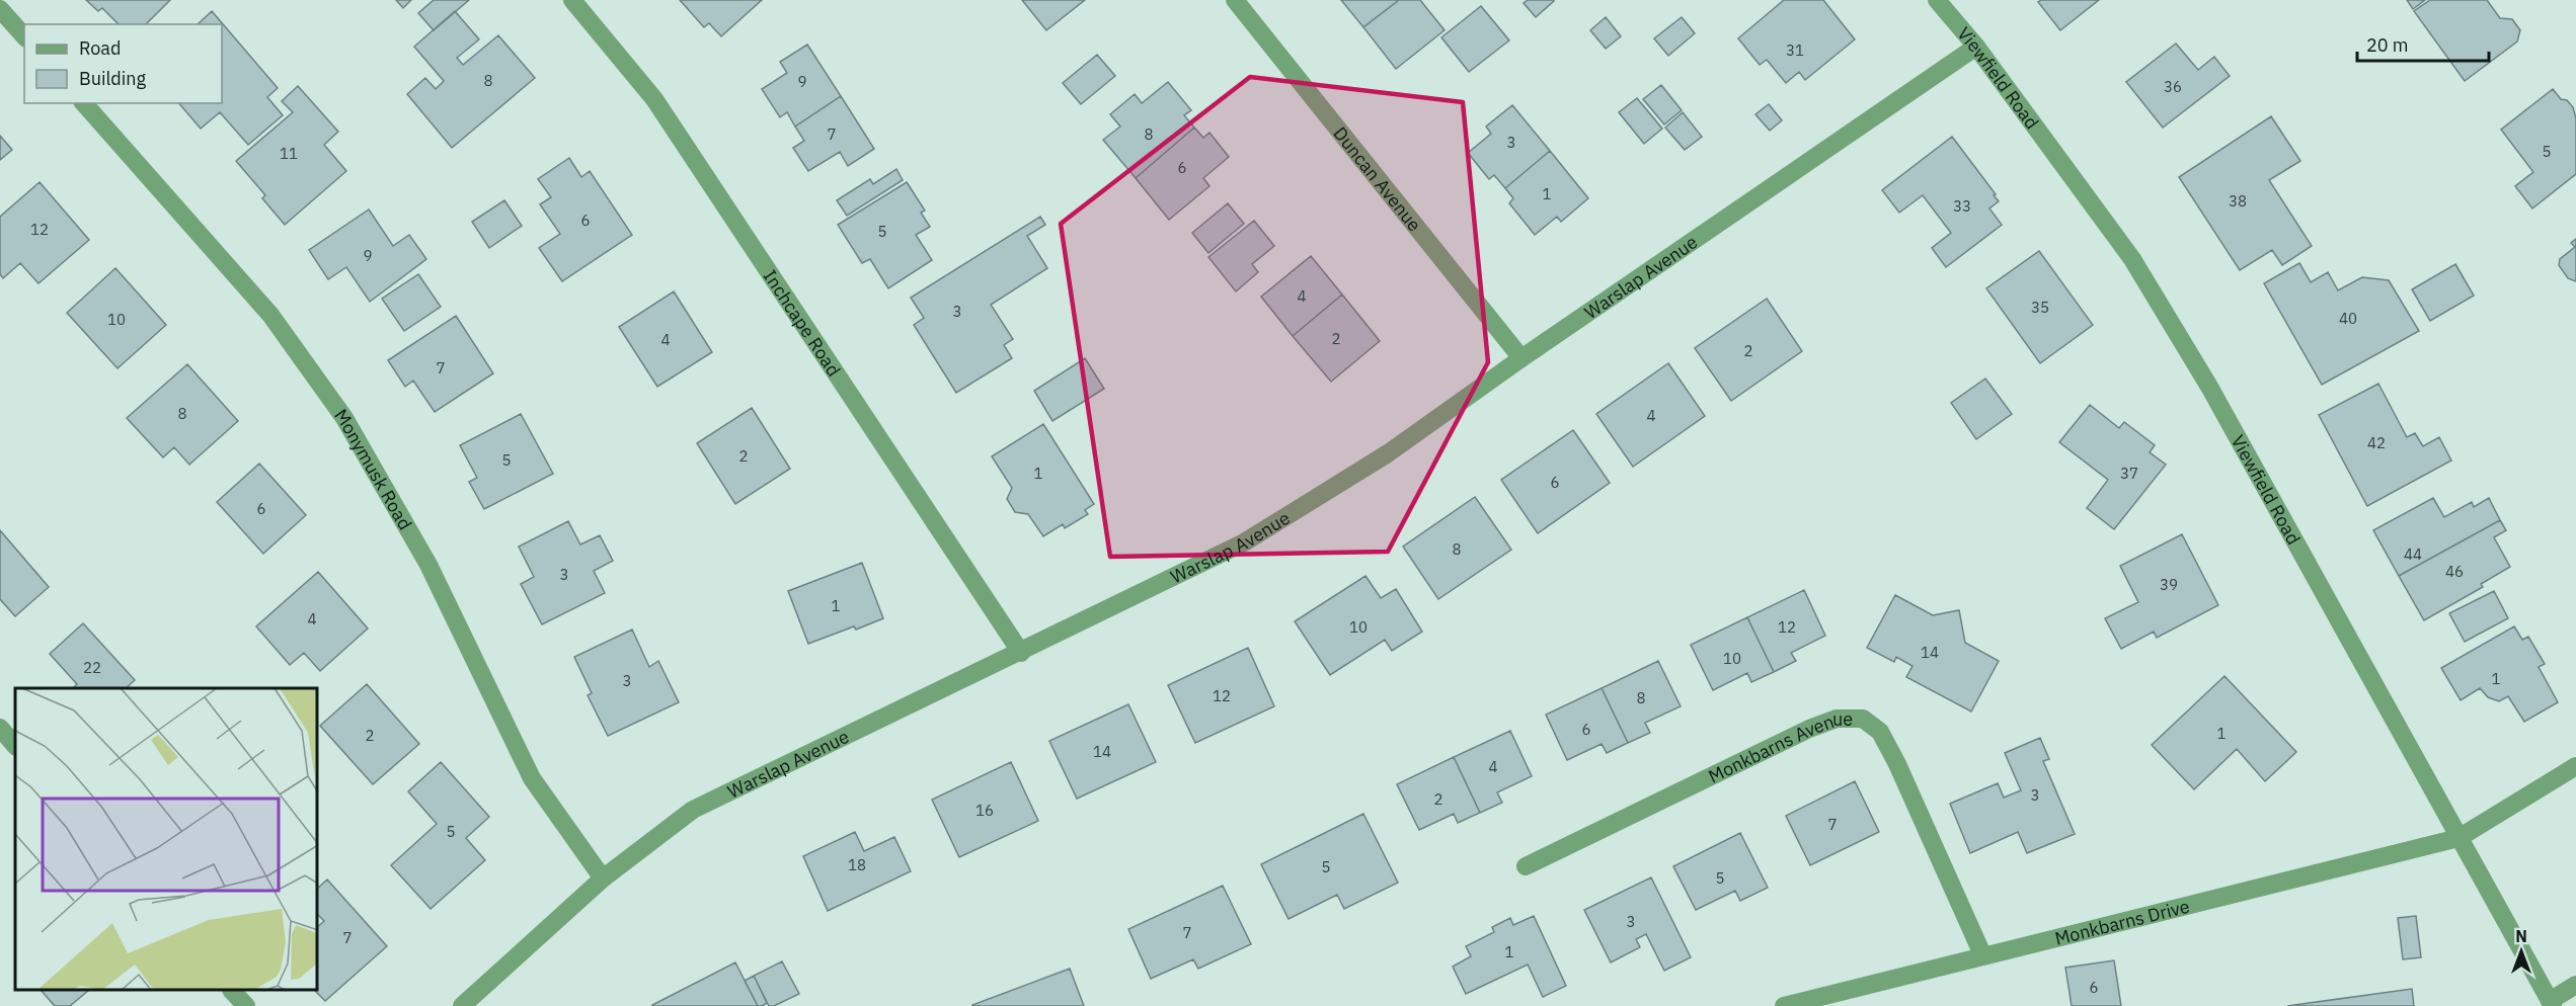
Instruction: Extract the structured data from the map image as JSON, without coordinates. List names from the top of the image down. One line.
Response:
{"streets":{"street":["Viewfield Road","Duncan Avenue","Warslap Avenue","Inchcape Road","Monymusk Road","Monkbarns Avenue","Monkbarns Drive"]},"crossings":[["Viewfield Road","Warslap Avenue"],["Viewfield Road","Monkbarns Drive"],["Duncan Avenue","Warslap Avenue"],["Warslap Avenue","Inchcape Road"],["Warslap Avenue","Monymusk Road"],["Monkbarns Avenue","Monkbarns Drive"]],"house_numbers":["31","8","9","36","7","8","3","5","11","6","1","38","33","6","12","5","9","4","35","3","40","10","2","4","2","7","8","4","42","2","5","1","37","6","6","8","44","46","3","39","1","4","10","12","14","10","22","1","3","12","8","6","1","2","14","4","3","2","16","7","5","18","5","5","3","7","7","1","6"],"legend":["Road","Building"],"scale_bar":"20 m","north":"top"}
